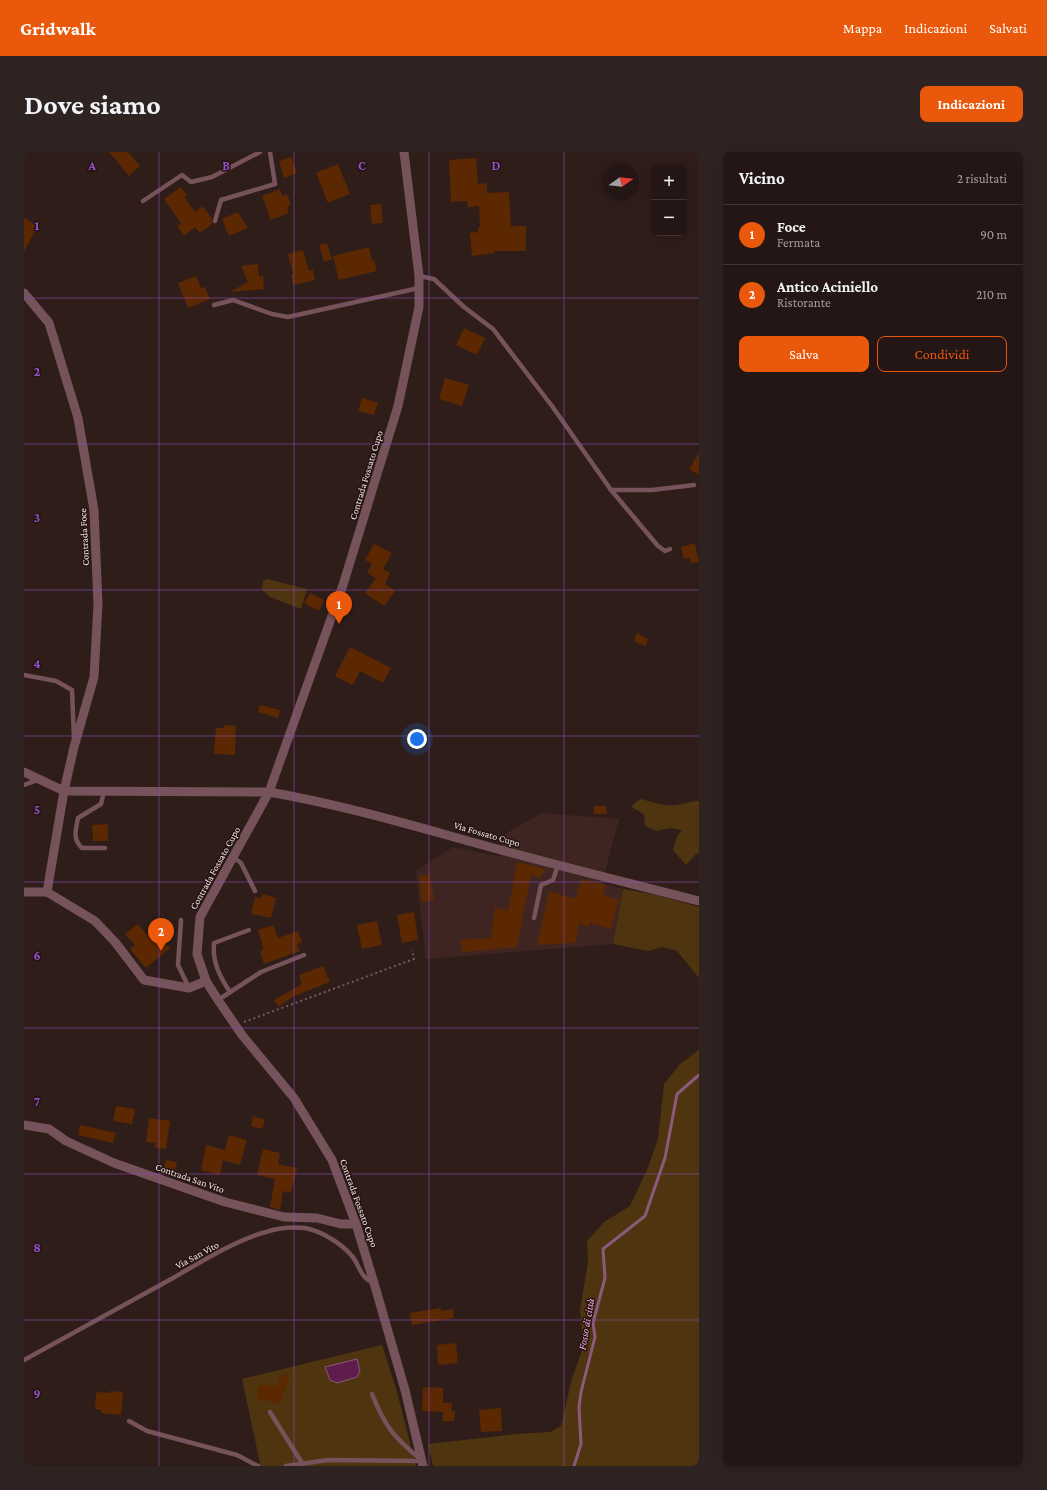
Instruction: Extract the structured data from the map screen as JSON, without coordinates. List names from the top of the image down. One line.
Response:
{"streets":{"street":["Contrada Fossato Cupo","Contrada Foce","Via Fossato Cupo","Contrada San Vito"],"lane":["Via San Vito"]},"crossings":[["Contrada Fossato Cupo","Via Fossato Cupo"],["Contrada Fossato Cupo","Contrada San Vito"],["Contrada Fossato Cupo","Via San Vito"]],"water":["Fosso di città"],"north":"right","page":{"header":"Gridwalk","nav":["Mappa","Indicazioni","Salvati"],"buttons":["Indicazioni",["Salva","Condividi"]],"title":"Dove siamo","heading":["Vicino","2 risultati"],"map_buttons":["+","−"],"list":[{"mark":"1","name":"Foce","note":"Fermata","value":"90 m"},{"mark":"2","name":"Antico Aciniello","note":"Ristorante","value":"210 m"}],"pins":["1","2"]},"grid":{"columns":["A","B","C","D"],"rows":["1","2","3","4","5","6","7","8","9"]}}
